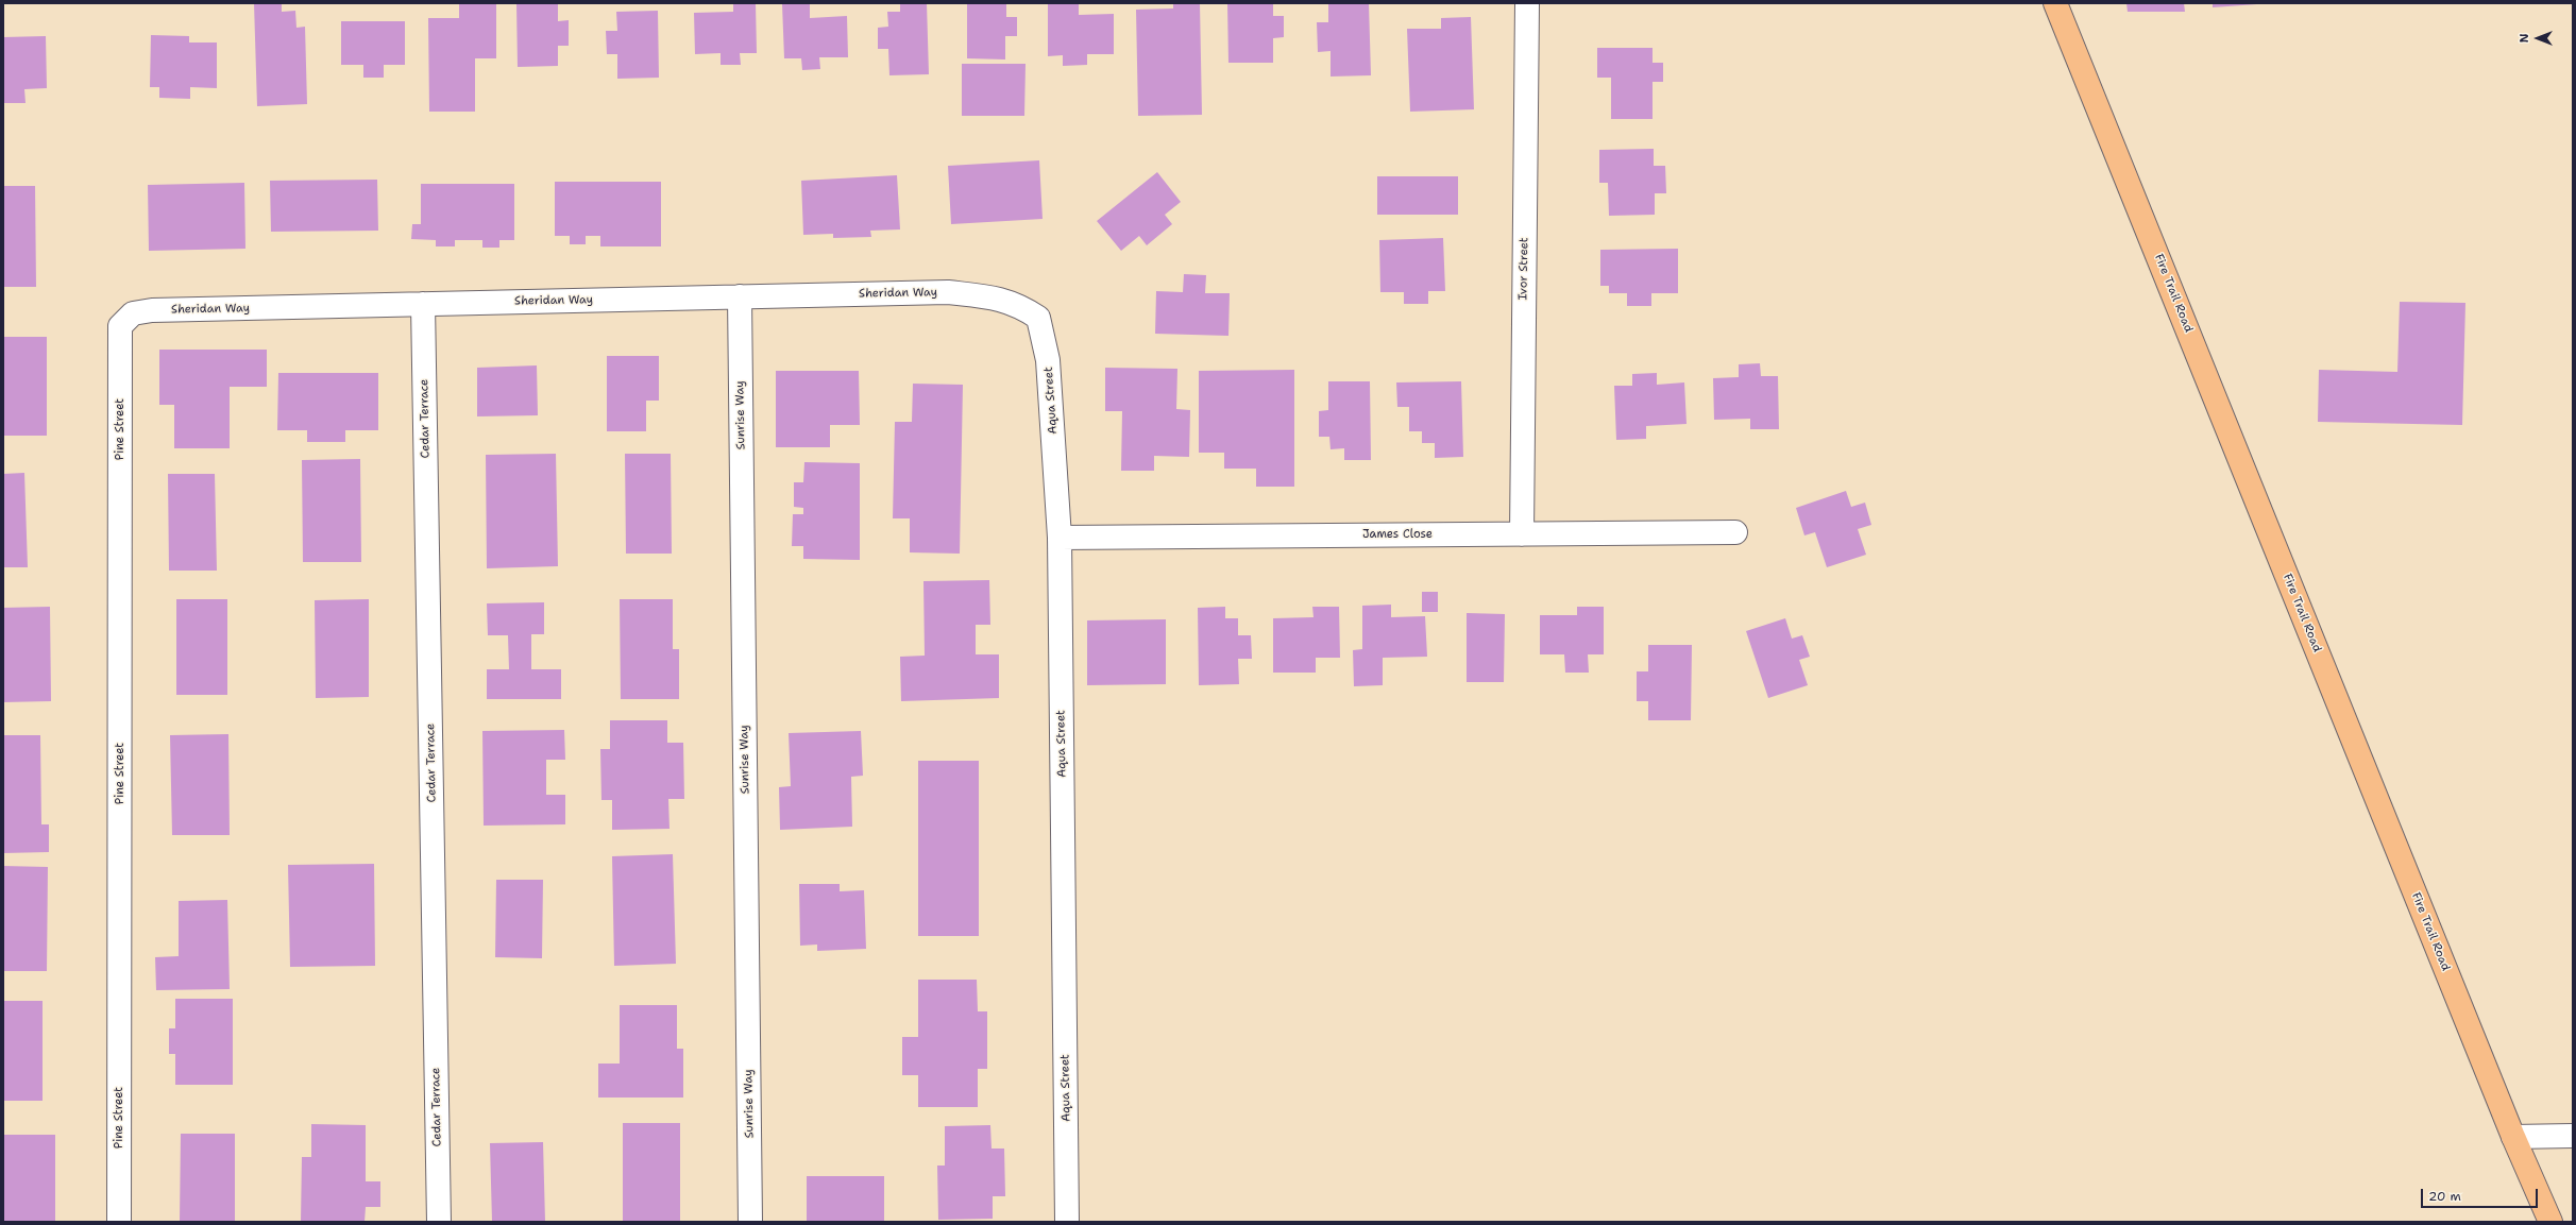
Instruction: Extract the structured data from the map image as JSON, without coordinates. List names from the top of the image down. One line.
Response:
{"streets":{"main road":["Fire Trail Road"],"street":["Ivor Street","Sheridan Way","Aqua Street","Sunrise Way","Cedar Terrace","Pine Street","James Close"]},"crossings":[["Ivor Street","James Close"],["Sheridan Way","Aqua Street"],["Sheridan Way","Sunrise Way"],["Sheridan Way","Cedar Terrace"],["Sheridan Way","Pine Street"],["Aqua Street","James Close"]],"scale_bar":"20 m","north":"left"}
